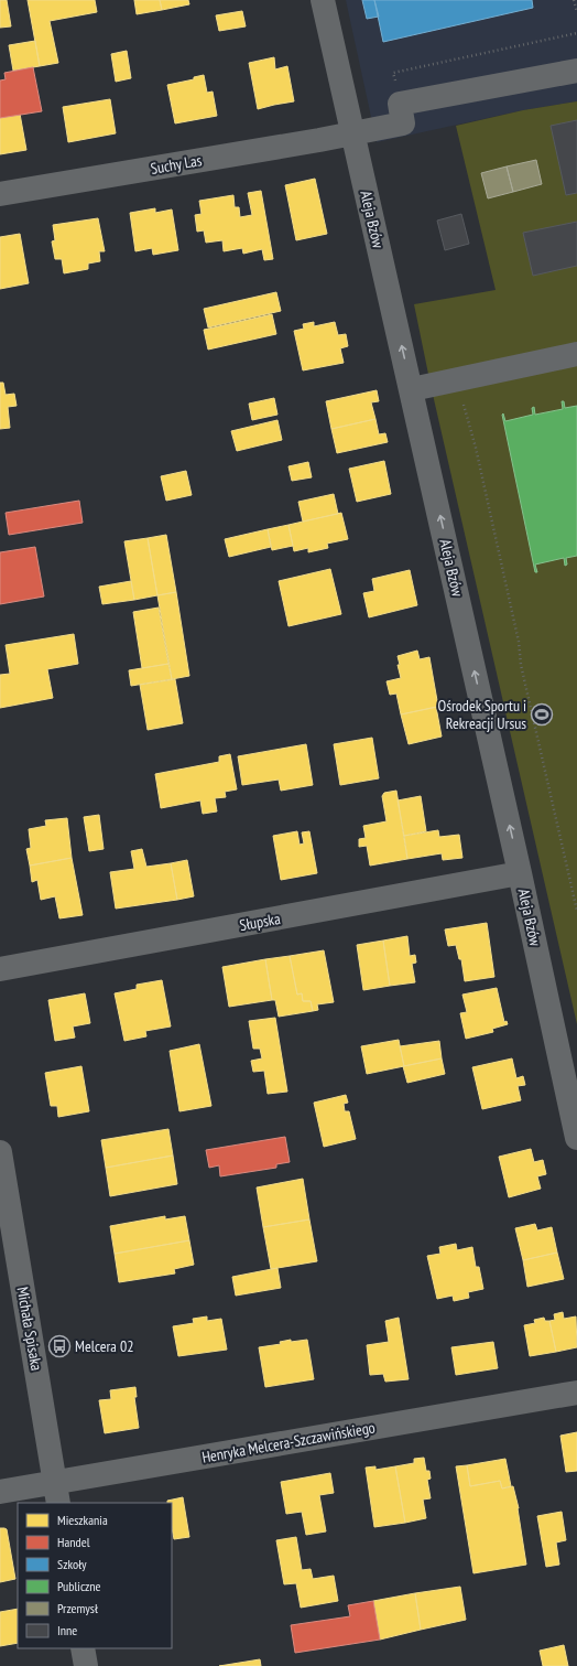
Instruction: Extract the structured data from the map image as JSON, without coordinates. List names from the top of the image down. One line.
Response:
{"streets":{"street":["Suchy Las","Aleja Bzów","Słupska","Michała Spisaka","Henryka Melcera-Szczawińskiego"]},"crossings":[["Suchy Las","Aleja Bzów"],["Aleja Bzów","Słupska"],["Michała Spisaka","Henryka Melcera-Szczawińskiego"]],"one_way":["Aleja Bzów"],"places":{"sports":["Ośrodek Sportu i Rekreacji Ursus"],"bus stop":["Melcera 02"]},"legend":["Mieszkania","Handel","Szkoły","Publiczne","Przemysł","Inne"]}
